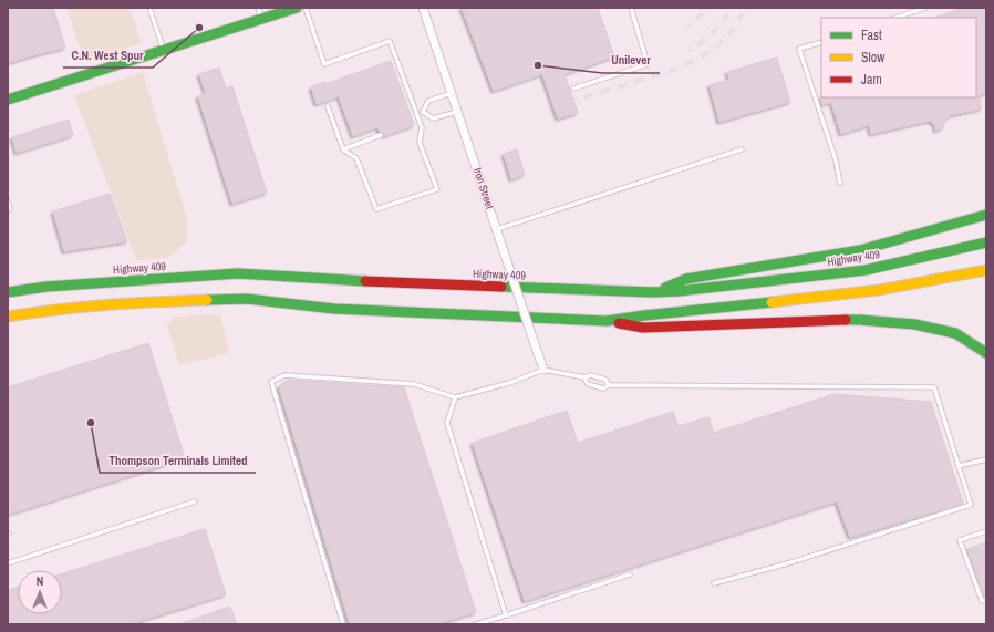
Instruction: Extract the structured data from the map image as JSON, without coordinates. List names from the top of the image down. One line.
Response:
{"streets":{"main road":["Highway 409"],"street":["Iron Street"]},"places":["C.N. West Spur","Unilever","Thompson Terminals Limited"],"legend":["Fast","Slow","Jam"],"north":"top"}
